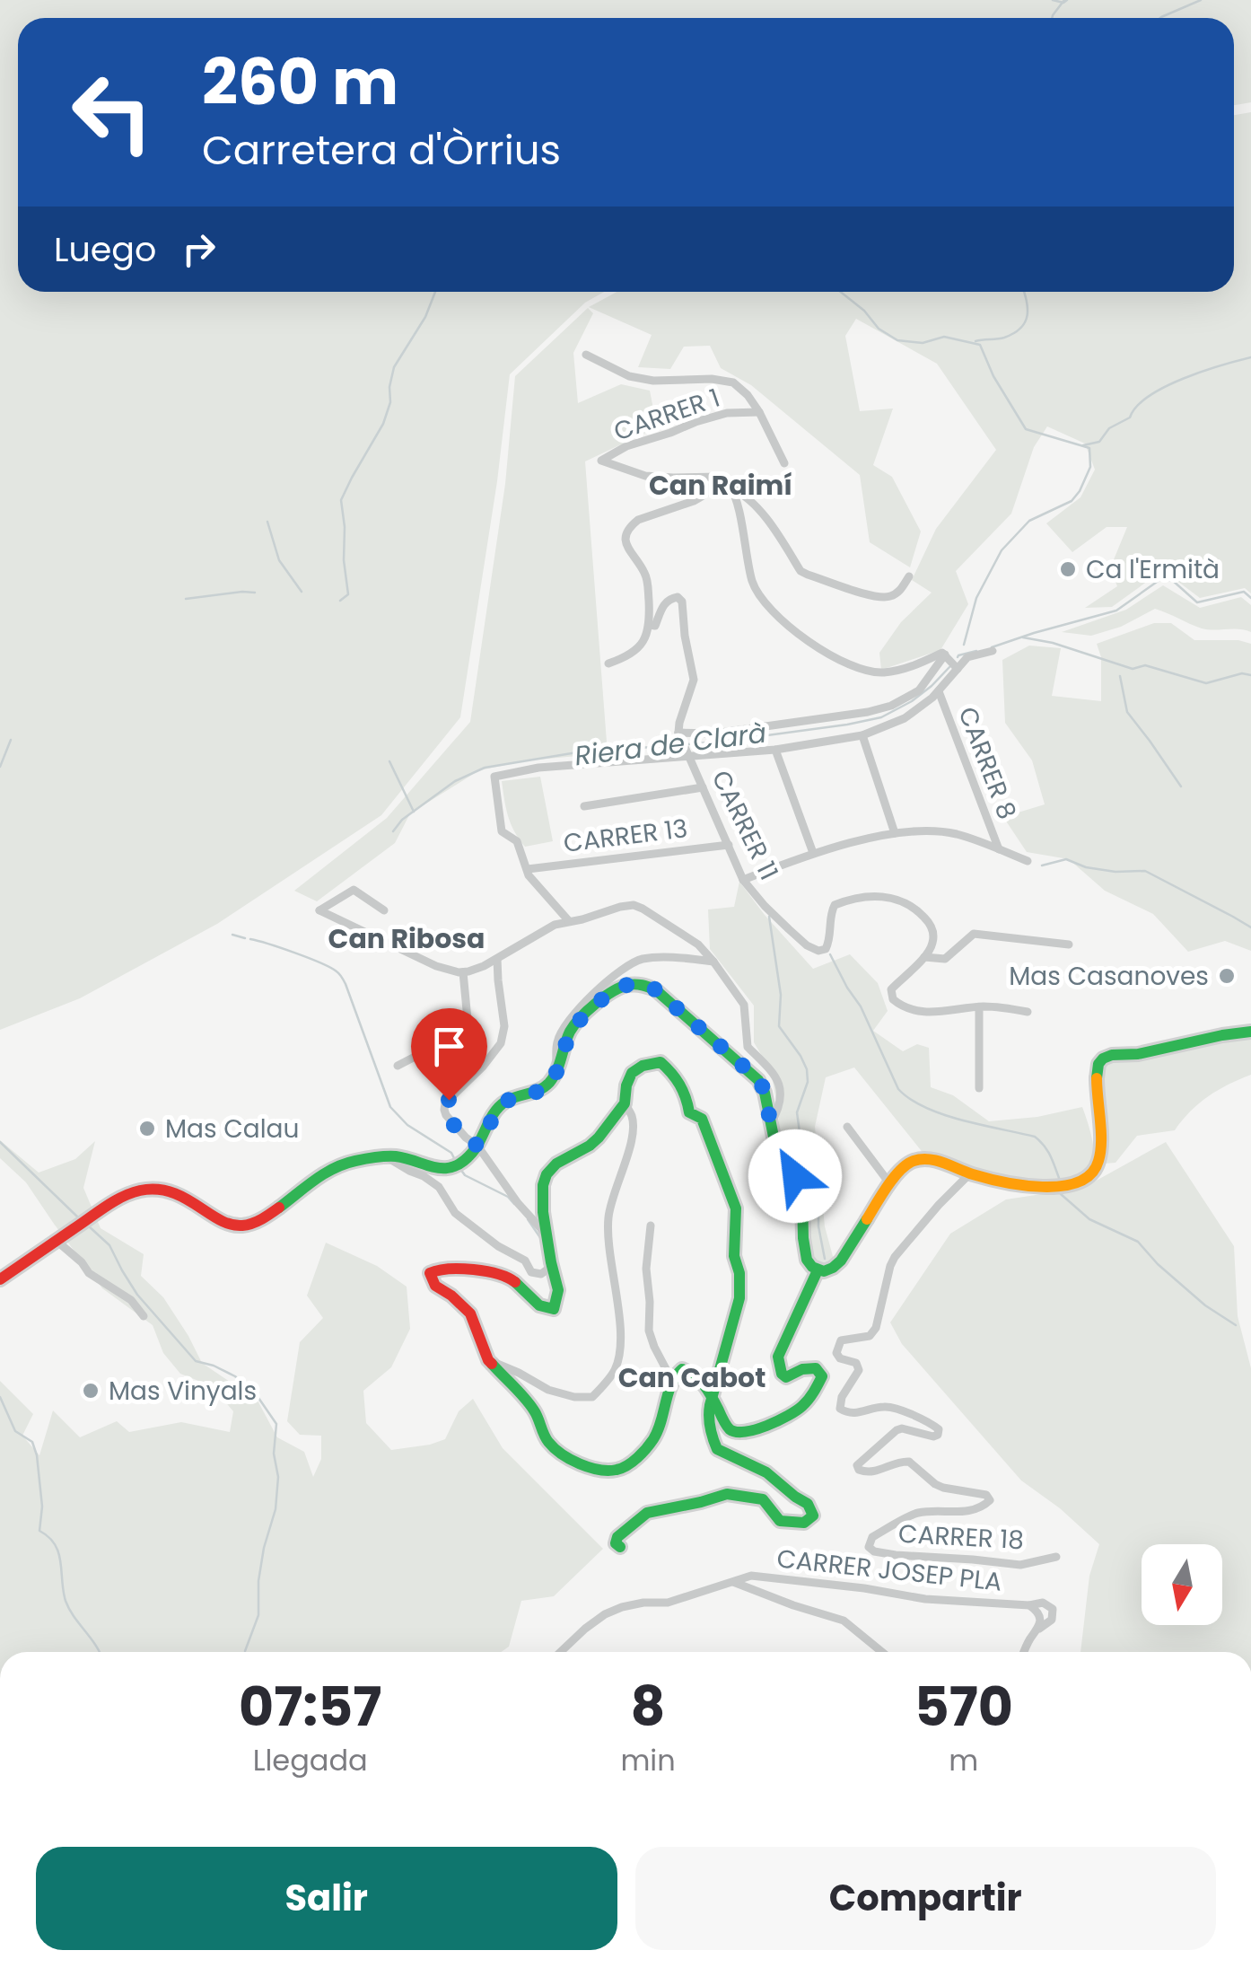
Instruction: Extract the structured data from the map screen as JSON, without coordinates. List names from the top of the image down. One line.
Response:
{"streets":{"street":["CARRER 1","CARRER 8","CARRER 11","CARRER 13","CARRER 18","CARRER JOSEP PLA"]},"crossings":[["CARRER 11","CARRER 13"]],"districts":["Can Raimí","Can Ribosa","Can Cabot"],"water":["Riera de Clarà"],"places":["Ca l'Ermità","Mas Casanoves","Mas Calau","Mas Vinyals"],"north":"bottom","page":{"turn":["260 m","Carretera d'Òrrius"],"then":"Luego","eta":["07:57","Llegada","8","min","570","m"],"buttons":["Salir","Compartir"]}}
